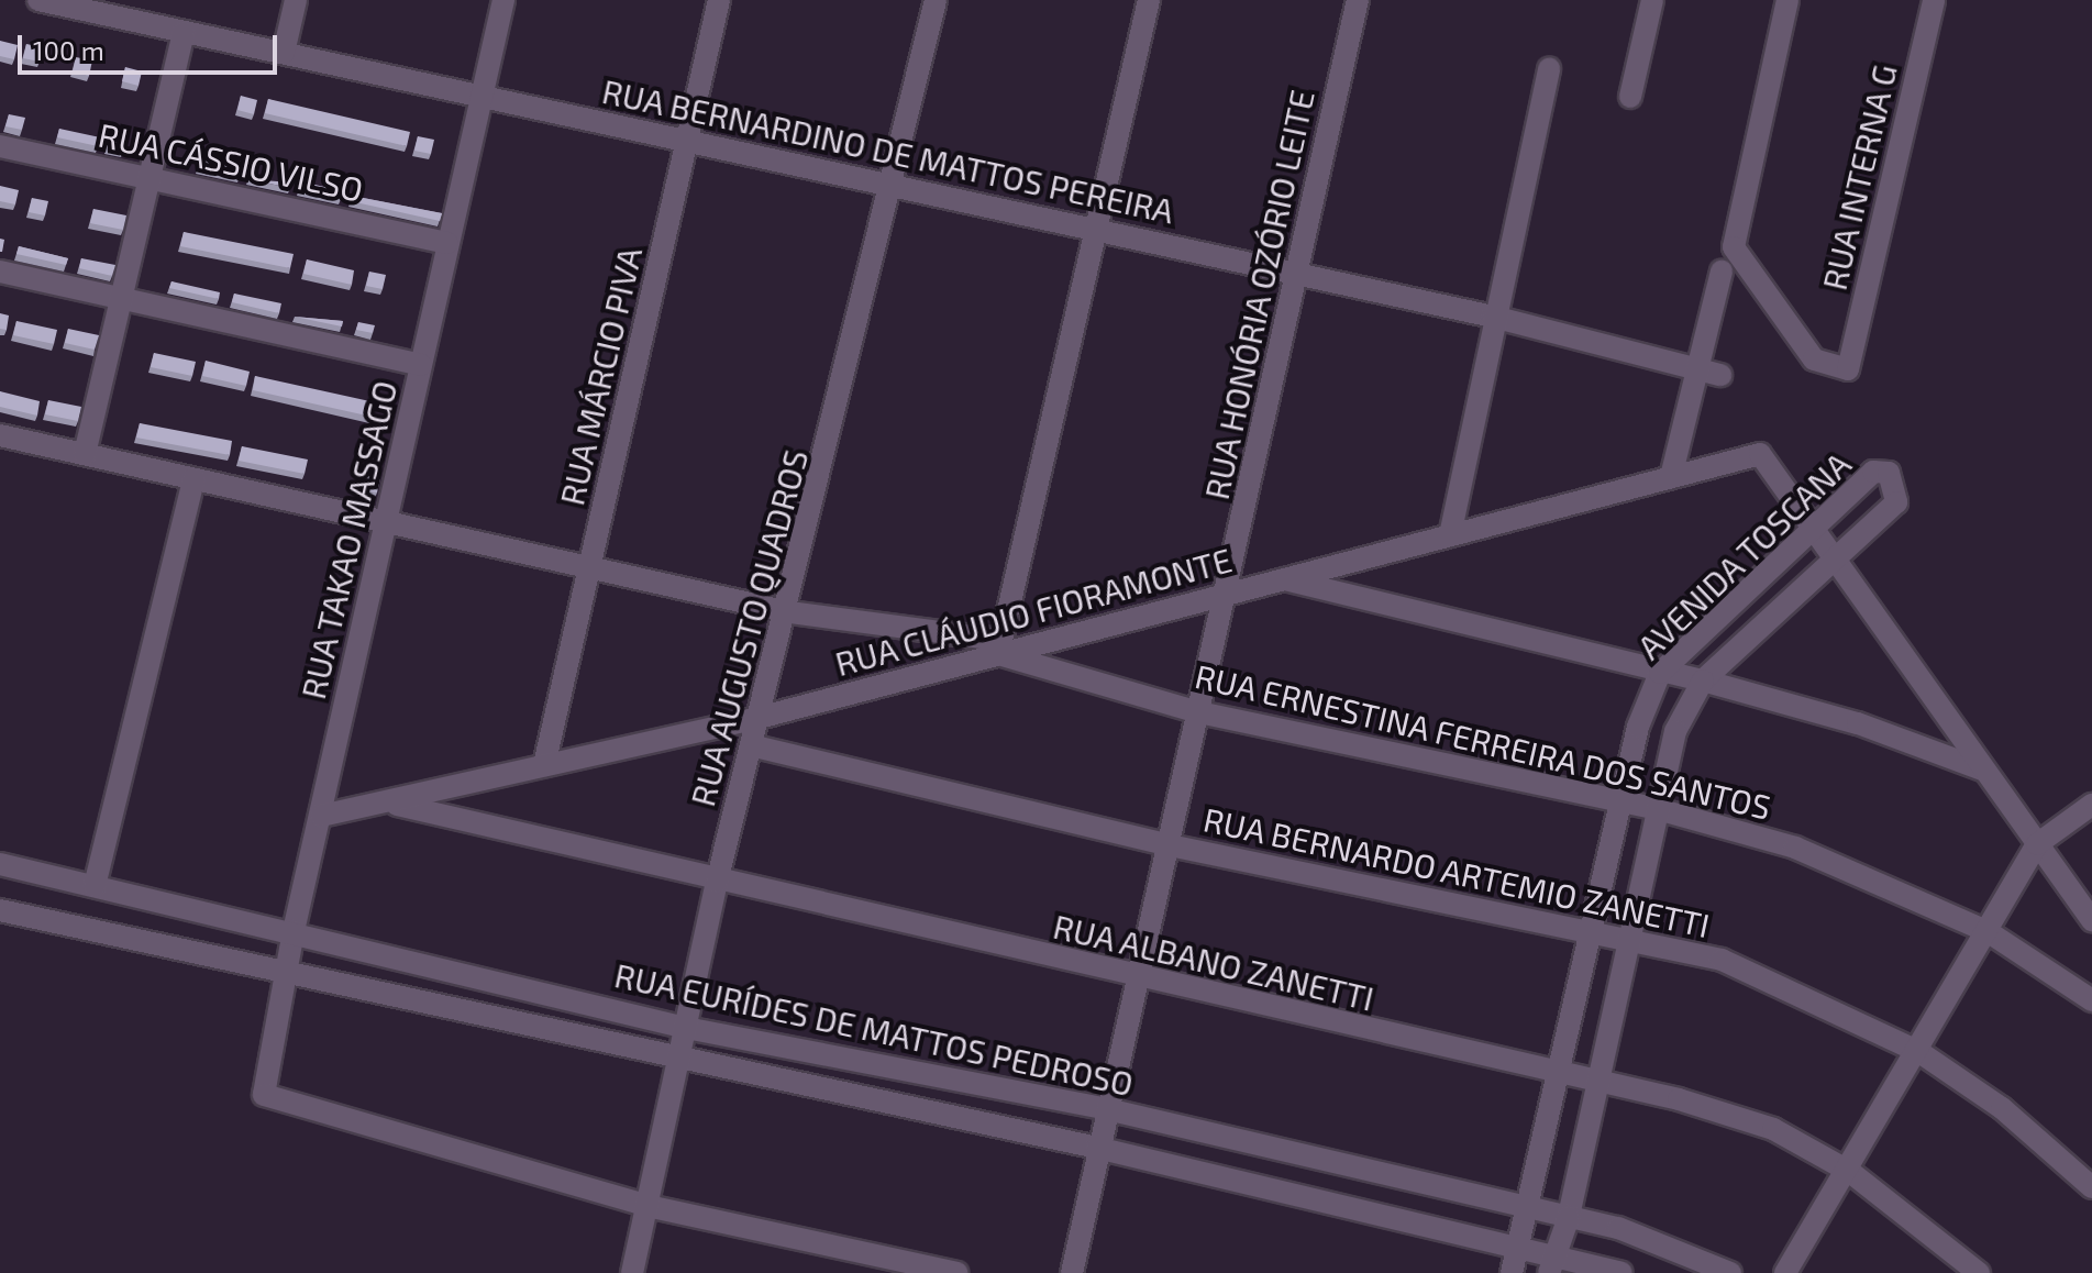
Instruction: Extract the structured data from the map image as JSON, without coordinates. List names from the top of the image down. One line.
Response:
{"streets":{"street":["RUA BERNARDINO DE MATTOS PEREIRA","RUA CÁSSIO VILSO","RUA INTERNA G","RUA HONÓRIA OZÓRIO LEITE","RUA MÁRCIO PIVA","RUA TAKAO MASSAGO","AVENIDA TOSCANA","RUA CLÁUDIO FIORAMONTE","RUA AUGUSTO QUADROS","RUA ERNESTINA FERREIRA DOS SANTOS","RUA BERNARDO ARTEMIO ZANETTI","RUA ALBANO ZANETTI","RUA EURÍDES DE MATTOS PEDROSO"]},"crossings":[["RUA BERNARDINO DE MATTOS PEREIRA","RUA HONÓRIA OZÓRIO LEITE"],["RUA BERNARDINO DE MATTOS PEREIRA","RUA MÁRCIO PIVA"],["RUA BERNARDINO DE MATTOS PEREIRA","RUA TAKAO MASSAGO"],["RUA BERNARDINO DE MATTOS PEREIRA","RUA AUGUSTO QUADROS"],["RUA CÁSSIO VILSO","RUA TAKAO MASSAGO"],["RUA HONÓRIA OZÓRIO LEITE","RUA CLÁUDIO FIORAMONTE"],["RUA HONÓRIA OZÓRIO LEITE","RUA ERNESTINA FERREIRA DOS SANTOS"],["RUA HONÓRIA OZÓRIO LEITE","RUA BERNARDO ARTEMIO ZANETTI"],["RUA HONÓRIA OZÓRIO LEITE","RUA ALBANO ZANETTI"],["RUA HONÓRIA OZÓRIO LEITE","RUA EURÍDES DE MATTOS PEDROSO"],["RUA MÁRCIO PIVA","RUA CLÁUDIO FIORAMONTE"],["RUA TAKAO MASSAGO","RUA CLÁUDIO FIORAMONTE"],["RUA TAKAO MASSAGO","RUA AUGUSTO QUADROS"],["RUA TAKAO MASSAGO","RUA EURÍDES DE MATTOS PEDROSO"],["AVENIDA TOSCANA","RUA CLÁUDIO FIORAMONTE"],["AVENIDA TOSCANA","RUA ERNESTINA FERREIRA DOS SANTOS"],["AVENIDA TOSCANA","RUA BERNARDO ARTEMIO ZANETTI"],["AVENIDA TOSCANA","RUA ALBANO ZANETTI"],["AVENIDA TOSCANA","RUA EURÍDES DE MATTOS PEDROSO"],["RUA CLÁUDIO FIORAMONTE","RUA AUGUSTO QUADROS"],["RUA CLÁUDIO FIORAMONTE","RUA ERNESTINA FERREIRA DOS SANTOS"],["RUA CLÁUDIO FIORAMONTE","RUA ALBANO ZANETTI"],["RUA AUGUSTO QUADROS","RUA BERNARDO ARTEMIO ZANETTI"],["RUA AUGUSTO QUADROS","RUA ALBANO ZANETTI"],["RUA AUGUSTO QUADROS","RUA EURÍDES DE MATTOS PEDROSO"]],"scale_bar":"100 m"}
